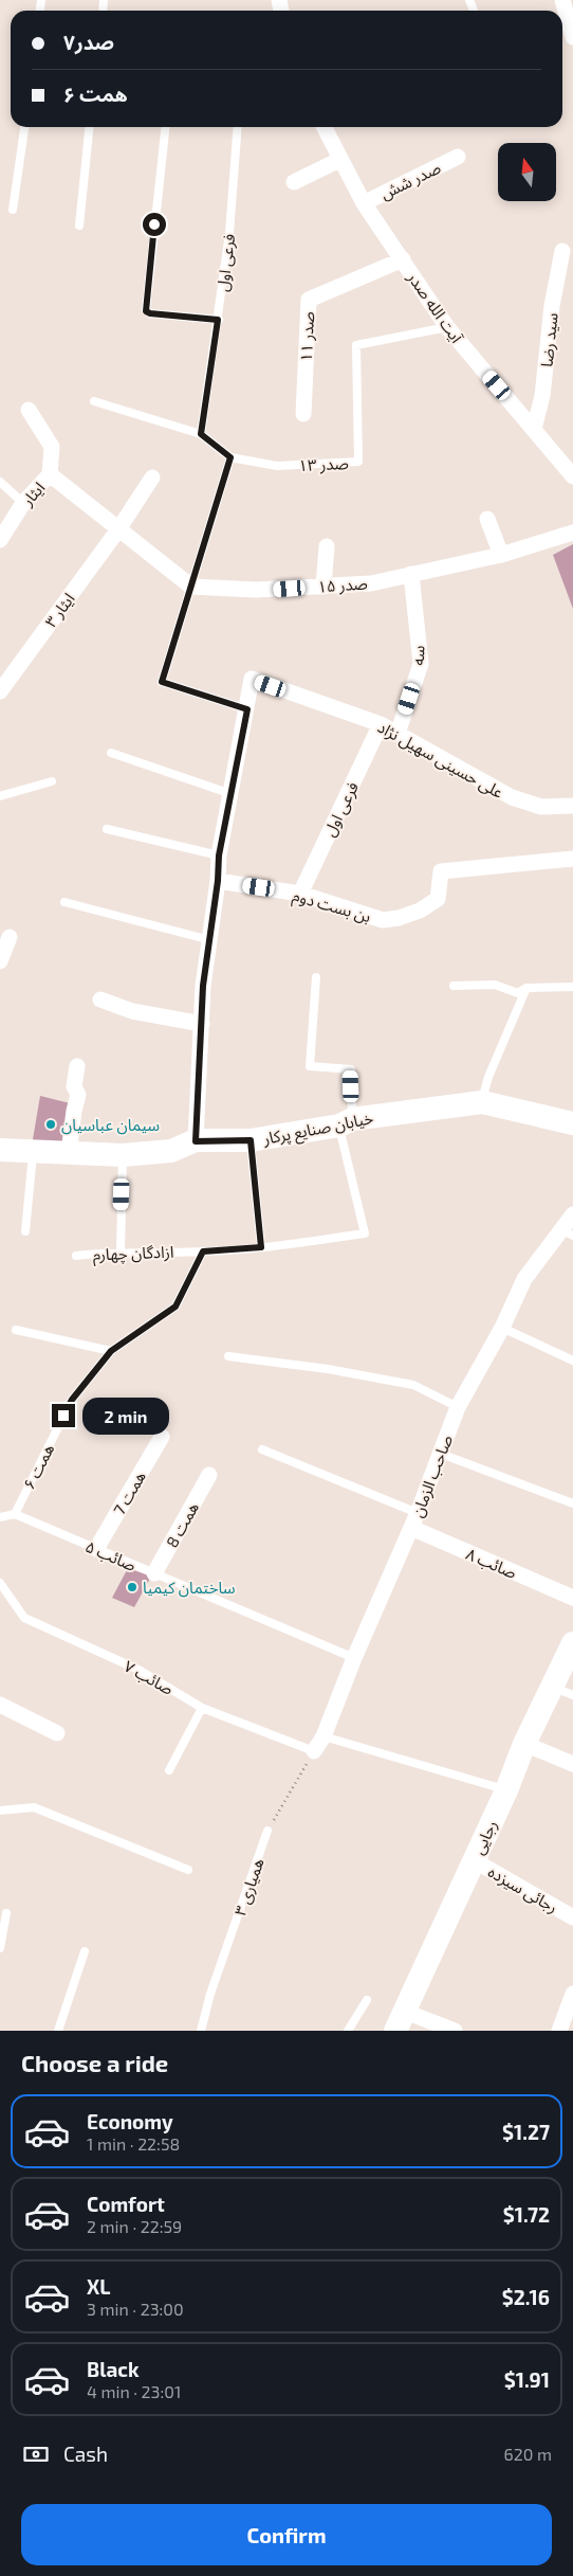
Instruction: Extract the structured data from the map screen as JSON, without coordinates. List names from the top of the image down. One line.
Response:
{"streets":{"street":["صدر شش","فرعی اول","آیت الله صدر","صدر ۱۱","سید رضا","ایثار","صدر ۱۵","ایثار ۳","سه","علی حسینی سهیل نژاد","بن بست دوم","خیابان صنایع پرکار","صاحب الزمان","همت 7","همت 8","صائب ۸","رجایی","رجائی سیزده"],"lane":["صدر ۱۳","ازادگان چهارم","همت ۶","صائب ۵","صائب ۷","همیاری ۳"]},"crossings":[["صدر شش","آیت الله صدر"],["فرعی اول","صدر ۱۳"],["فرعی اول","علی حسینی سهیل نژاد"],["فرعی اول","بن بست دوم"],["آیت الله صدر","صدر ۱۱"],["آیت الله صدر","سید رضا"],["آیت الله صدر","صدر ۱۳"],["صدر ۱۵","سه"],["سه","علی حسینی سهیل نژاد"],["خیابان صنایع پرکار","ازادگان چهارم"],["ازادگان چهارم","همت ۶"],["همت ۶","صائب ۵"],["صاحب الزمان","صائب ۵"],["صاحب الزمان","صائب ۸"],["صاحب الزمان","صائب ۷"],["همت 7","صائب ۵"],["همت 8","صائب ۵"],["رجایی","رجائی سیزده"]],"places":["سیمان عباسیان","ساختمان کیمیا"],"north":"top","page":{"banner":["صدر۷","همت ۶"],"bubble":"2 min","heading":"Choose a ride","list":[{"name":"Economy","note":"1 min · 22:58","value":"$1.27"},{"name":"Comfort","note":"2 min · 22:59","value":"$1.72"},{"name":"XL","note":"3 min · 23:00","value":"$2.16"},{"name":"Black","note":"4 min · 23:01","value":"$1.91"}],"pay":["Cash","620 m"],"buttons":"Confirm"}}
